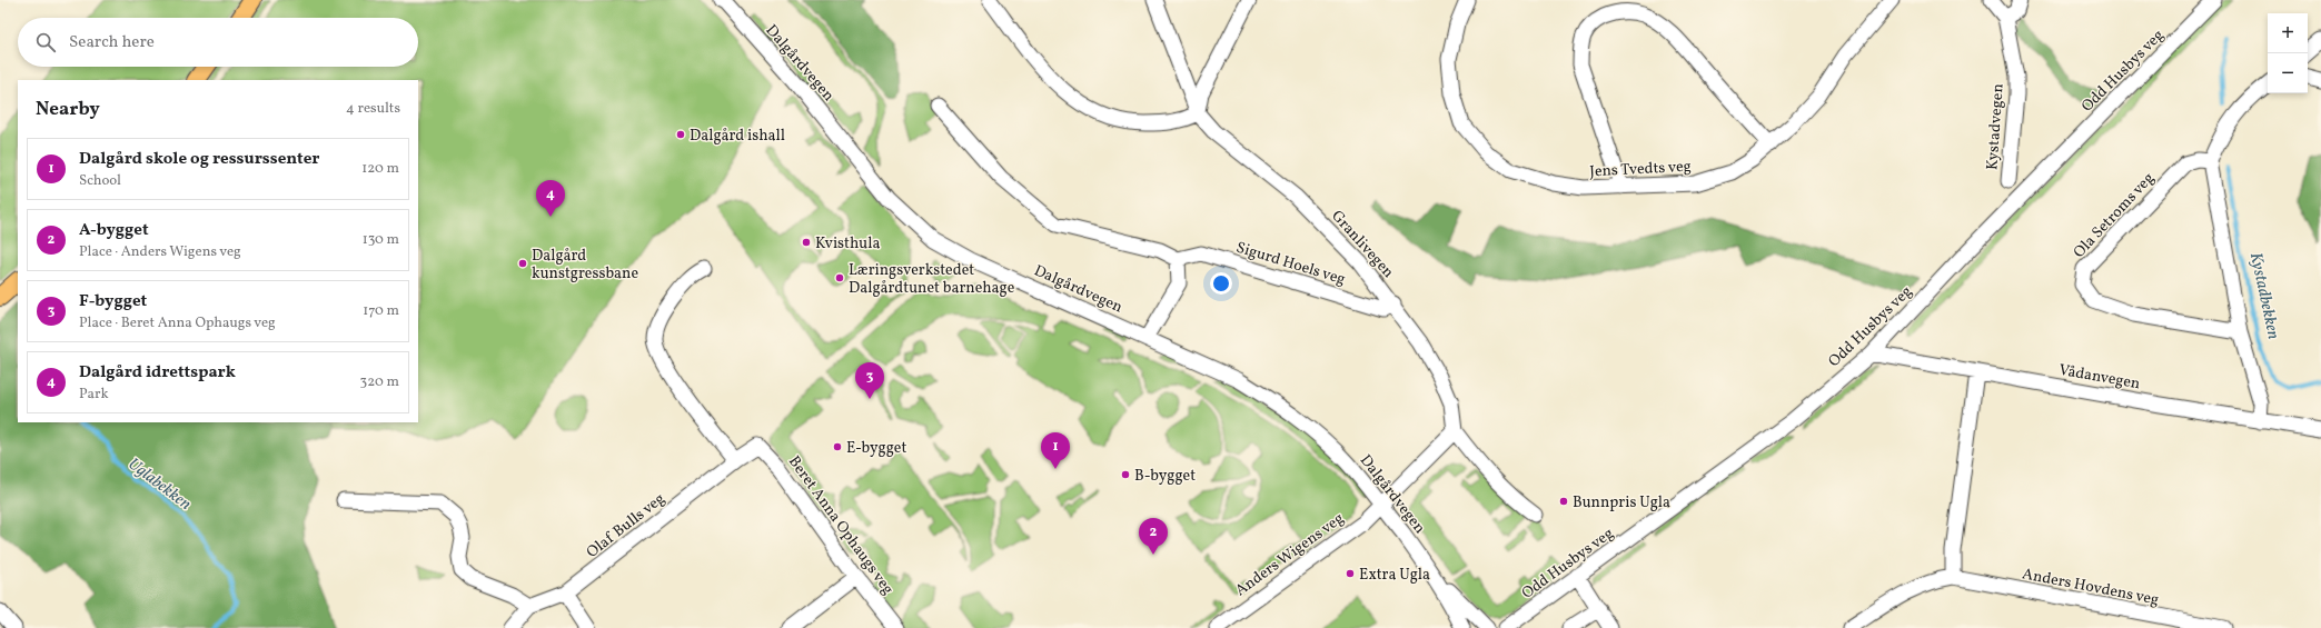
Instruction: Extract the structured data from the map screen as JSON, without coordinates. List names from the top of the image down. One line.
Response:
{"streets":{"street":["Dalgårdvegen","Odd Husbys veg","Kystadvegen","Jens Tvedts veg","Ola Setroms veg","Granlivegen","Sigurd Hoels veg","Vådanvegen","Olaf Bulls veg","Beret Anna Ophaugs veg","Anders Wigens veg","Anders Hovdens veg"]},"crossings":[["Dalgårdvegen","Anders Wigens veg"],["Odd Husbys veg","Vådanvegen"],["Granlivegen","Sigurd Hoels veg"],["Olaf Bulls veg","Beret Anna Ophaugs veg"]],"water":["Kystadbekken","Uglabekken"],"places":["Dalgård ishall","Kvisthula","Dalgård kunstgressbane","Læringsverkstedet Dalgårdtunet barnehage","E-bygget","B-bygget","Bunnpris Ugla","Extra Ugla"],"page":{"map_buttons":["+","−"],"search":"Search here","heading":["Nearby","4 results"],"list":[{"mark":"1","name":"Dalgård skole og ressurssenter","note":"School","value":"120 m"},{"mark":"2","name":"A-bygget","note":"Place · Anders Wigens veg","value":"130 m"},{"mark":"3","name":"F-bygget","note":"Place · Beret Anna Ophaugs veg","value":"170 m"},{"mark":"4","name":"Dalgård idrettspark","note":"Park","value":"320 m"}],"pins":["4","3","1","2"]}}
